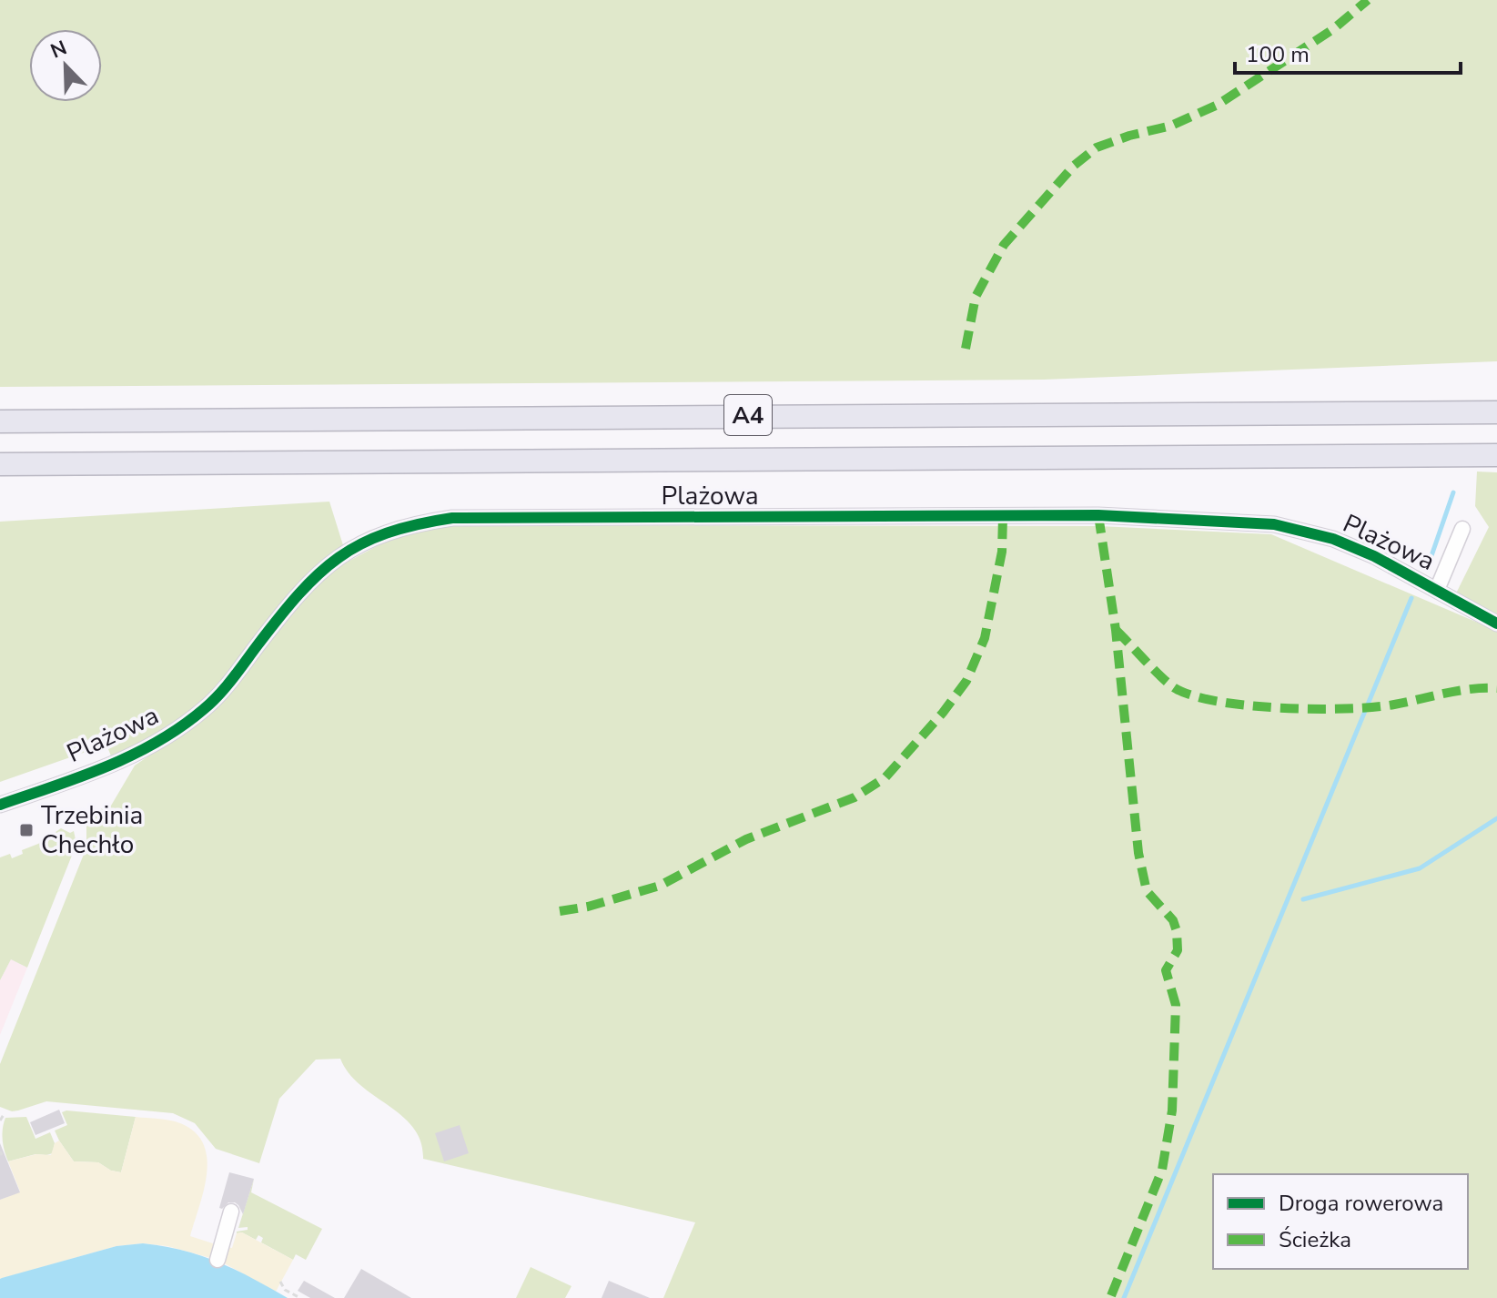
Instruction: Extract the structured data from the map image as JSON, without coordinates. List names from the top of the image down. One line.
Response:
{"streets":{"highway":["A4"],"street":["Plażowa"]},"places":{"transit":["Trzebinia Chechło"]},"legend":["Droga rowerowa","Ścieżka"],"scale_bar":"100 m","north":"top left"}
